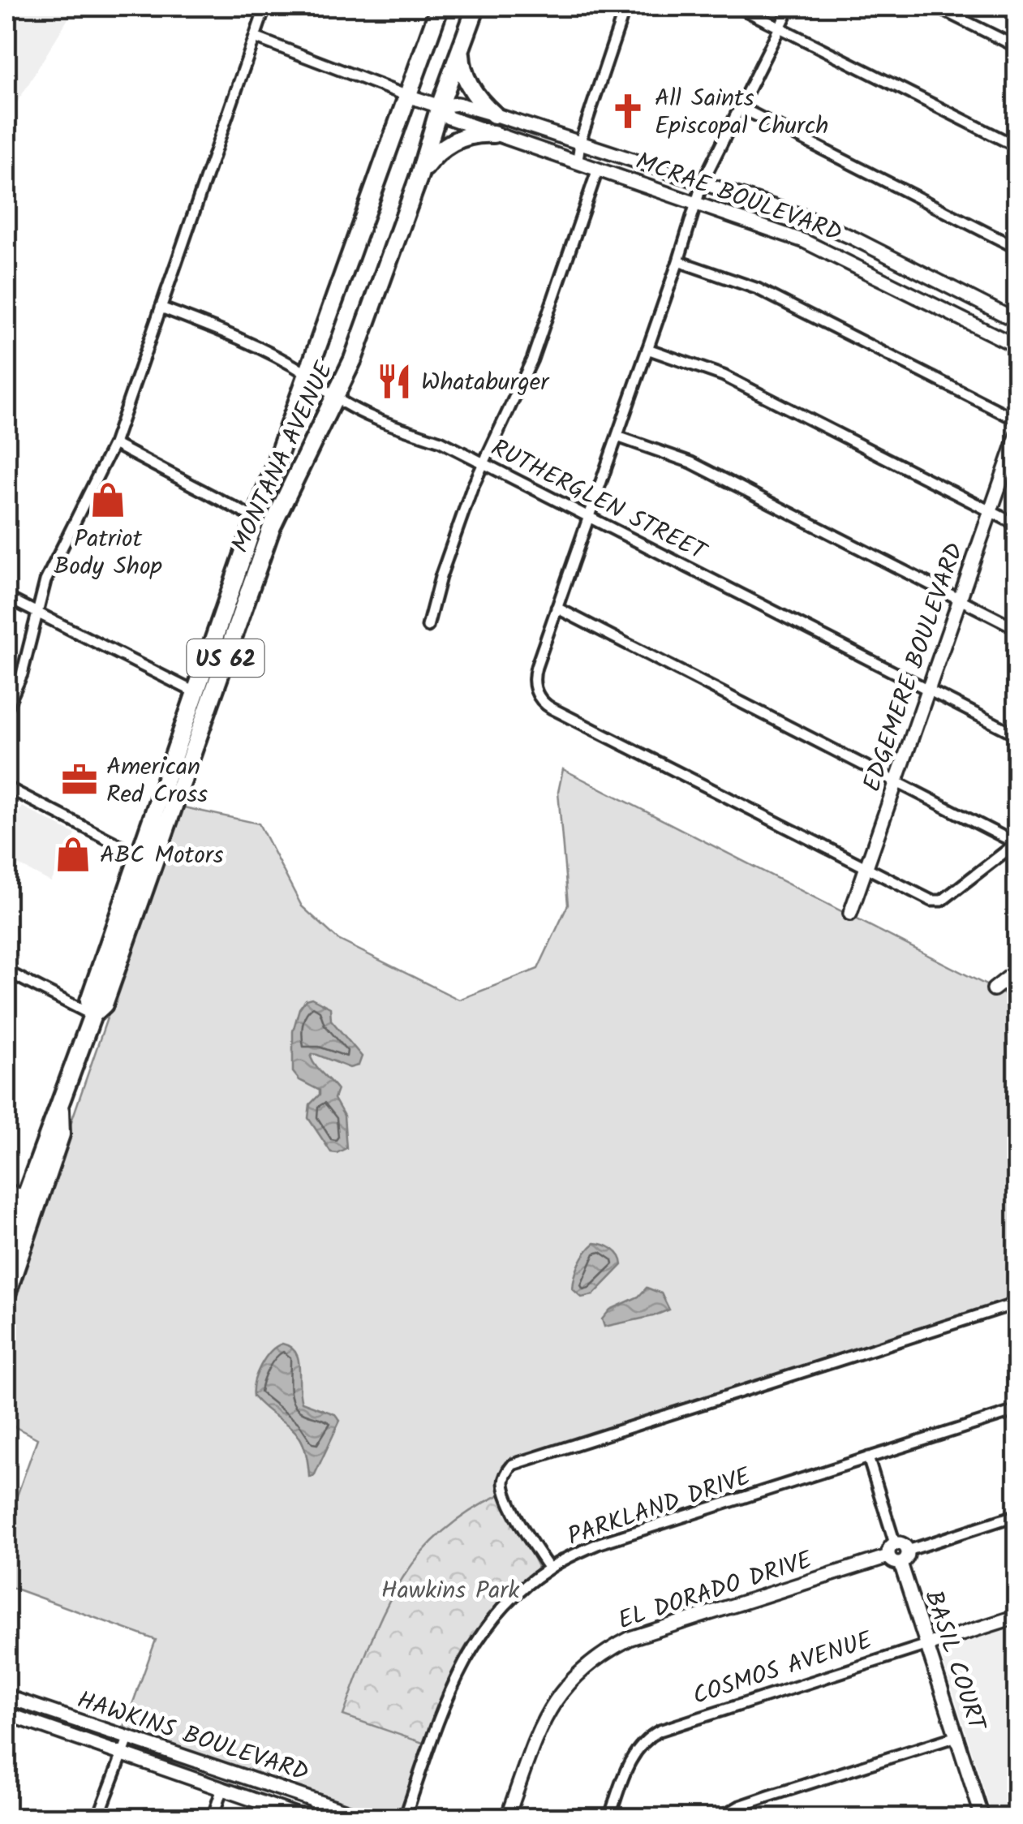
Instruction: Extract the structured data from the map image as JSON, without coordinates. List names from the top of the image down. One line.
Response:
{"streets":{"highway":["MONTANA AVENUE","US 62"],"main road":["MCRAE BOULEVARD","EDGEMERE BOULEVARD","EL DORADO DRIVE","BASIL COURT","COSMOS AVENUE","HAWKINS BOULEVARD"],"street":["RUTHERGLEN STREET","PARKLAND DRIVE"]},"crossings":[["MCRAE BOULEVARD","MONTANA AVENUE"],["MONTANA AVENUE","RUTHERGLEN STREET"],["RUTHERGLEN STREET","EDGEMERE BOULEVARD"],["EL DORADO DRIVE","BASIL COURT"],["BASIL COURT","COSMOS AVENUE"]],"parks":["Hawkins Park"],"places":{"church":["All Saints Episcopal Church"],"restaurant":["Whataburger"],"shop":["Patriot Body Shop","ABC Motors"],"office":["American Red Cross"]}}
